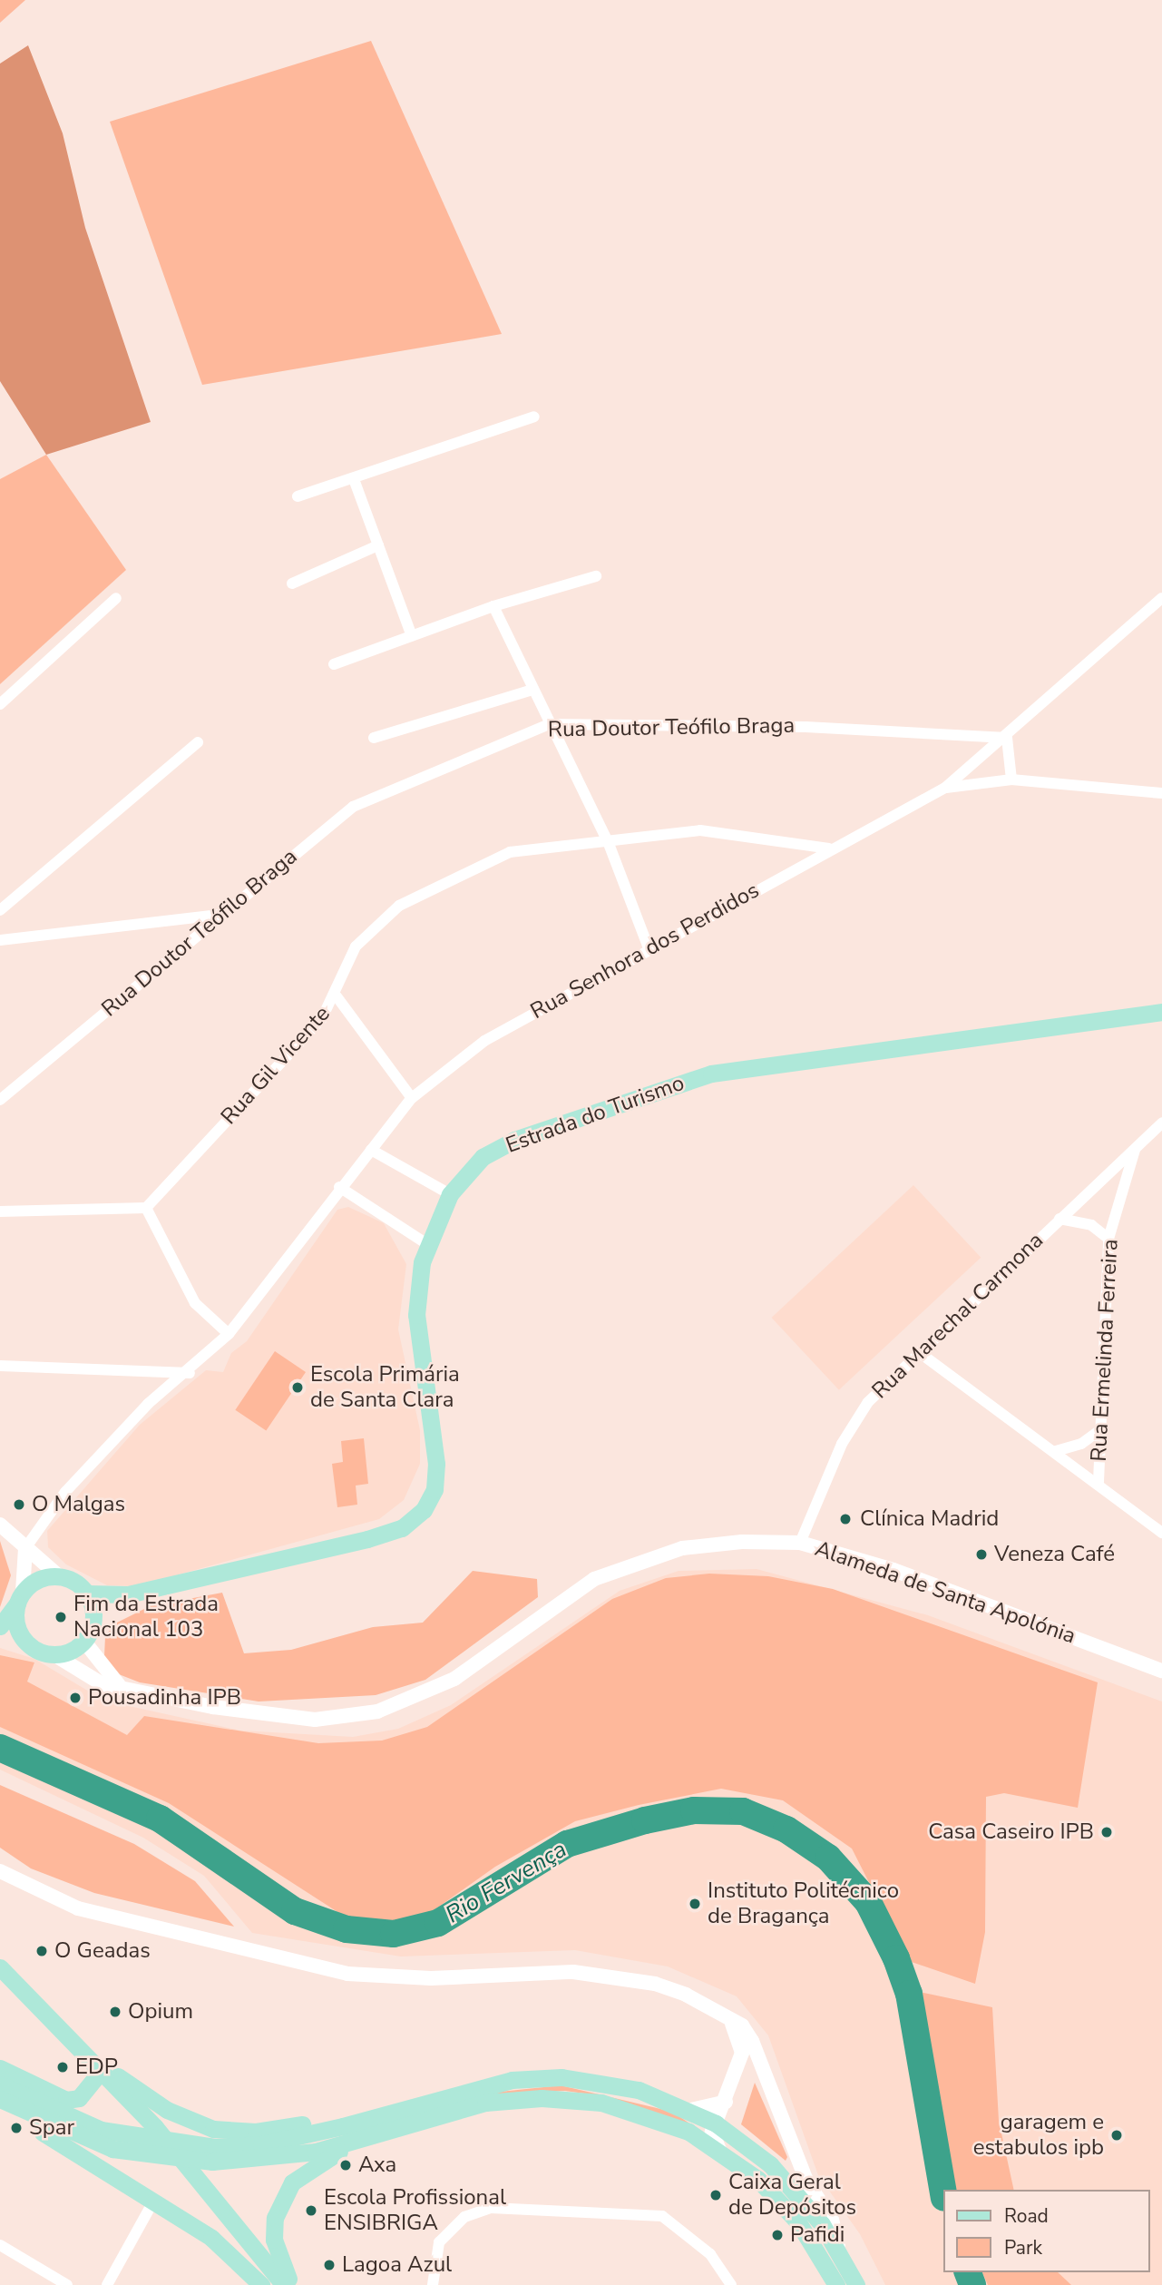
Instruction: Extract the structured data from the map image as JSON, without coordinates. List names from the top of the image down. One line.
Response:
{"streets":{"main road":["Estrada do Turismo"],"street":["Rua Doutor Teófilo Braga","Rua Senhora dos Perdidos","Rua Gil Vicente","Rua Marechal Carmona","Rua Ermelinda Ferreira","Alameda de Santa Apolónia"]},"crossings":[["Rua Doutor Teófilo Braga","Rua Senhora dos Perdidos"],["Rua Senhora dos Perdidos","Rua Gil Vicente"],["Estrada do Turismo","Alameda de Santa Apolónia"],["Rua Marechal Carmona","Rua Ermelinda Ferreira"],["Rua Marechal Carmona","Alameda de Santa Apolónia"]],"water":["Rio Fervença"],"places":["Escola Primária de Santa Clara","O Malgas","Clínica Madrid","Veneza Café","Fim da Estrada Nacional 103","Pousadinha IPB","Casa Caseiro IPB","Instituto Politécnico de Bragança","O Geadas","Opium","EDP","Spar","garagem e estabulos ipb","Axa","Caixa Geral de Depósitos","Escola Profissional ENSIBRIGA","Pafidi","Lagoa Azul"],"legend":["Road","Park"]}
